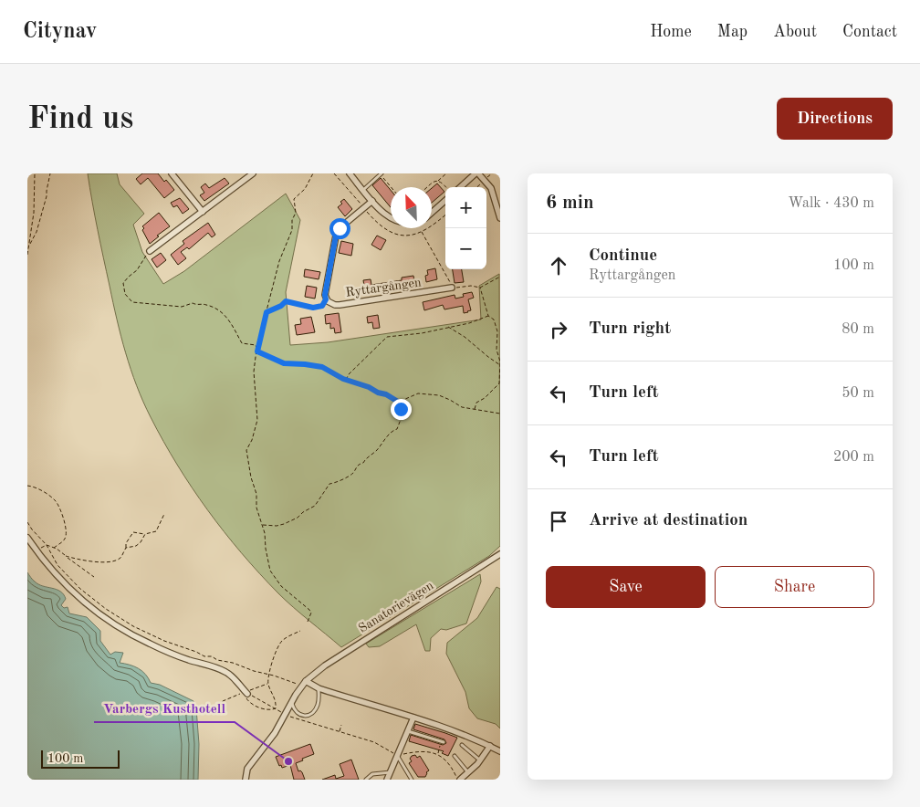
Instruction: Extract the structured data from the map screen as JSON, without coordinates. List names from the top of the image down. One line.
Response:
{"streets":{"street":["Ryttargången","Sanatorievägen"]},"places":["Varbergs Kusthotell"],"scale_bar":"100 m","north":"top left","page":{"header":"Citynav","nav":["Home","Map","About","Contact"],"buttons":["Directions",["Save","Share"]],"title":"Find us","heading":["6 min","Walk · 430 m"],"map_buttons":["+","−"],"list":[["Continue","Ryttargången","100 m"],["Turn right","80 m"],["Turn left","50 m"],["Turn left","200 m"],"Arrive at destination"],"scale":"100 m"}}
